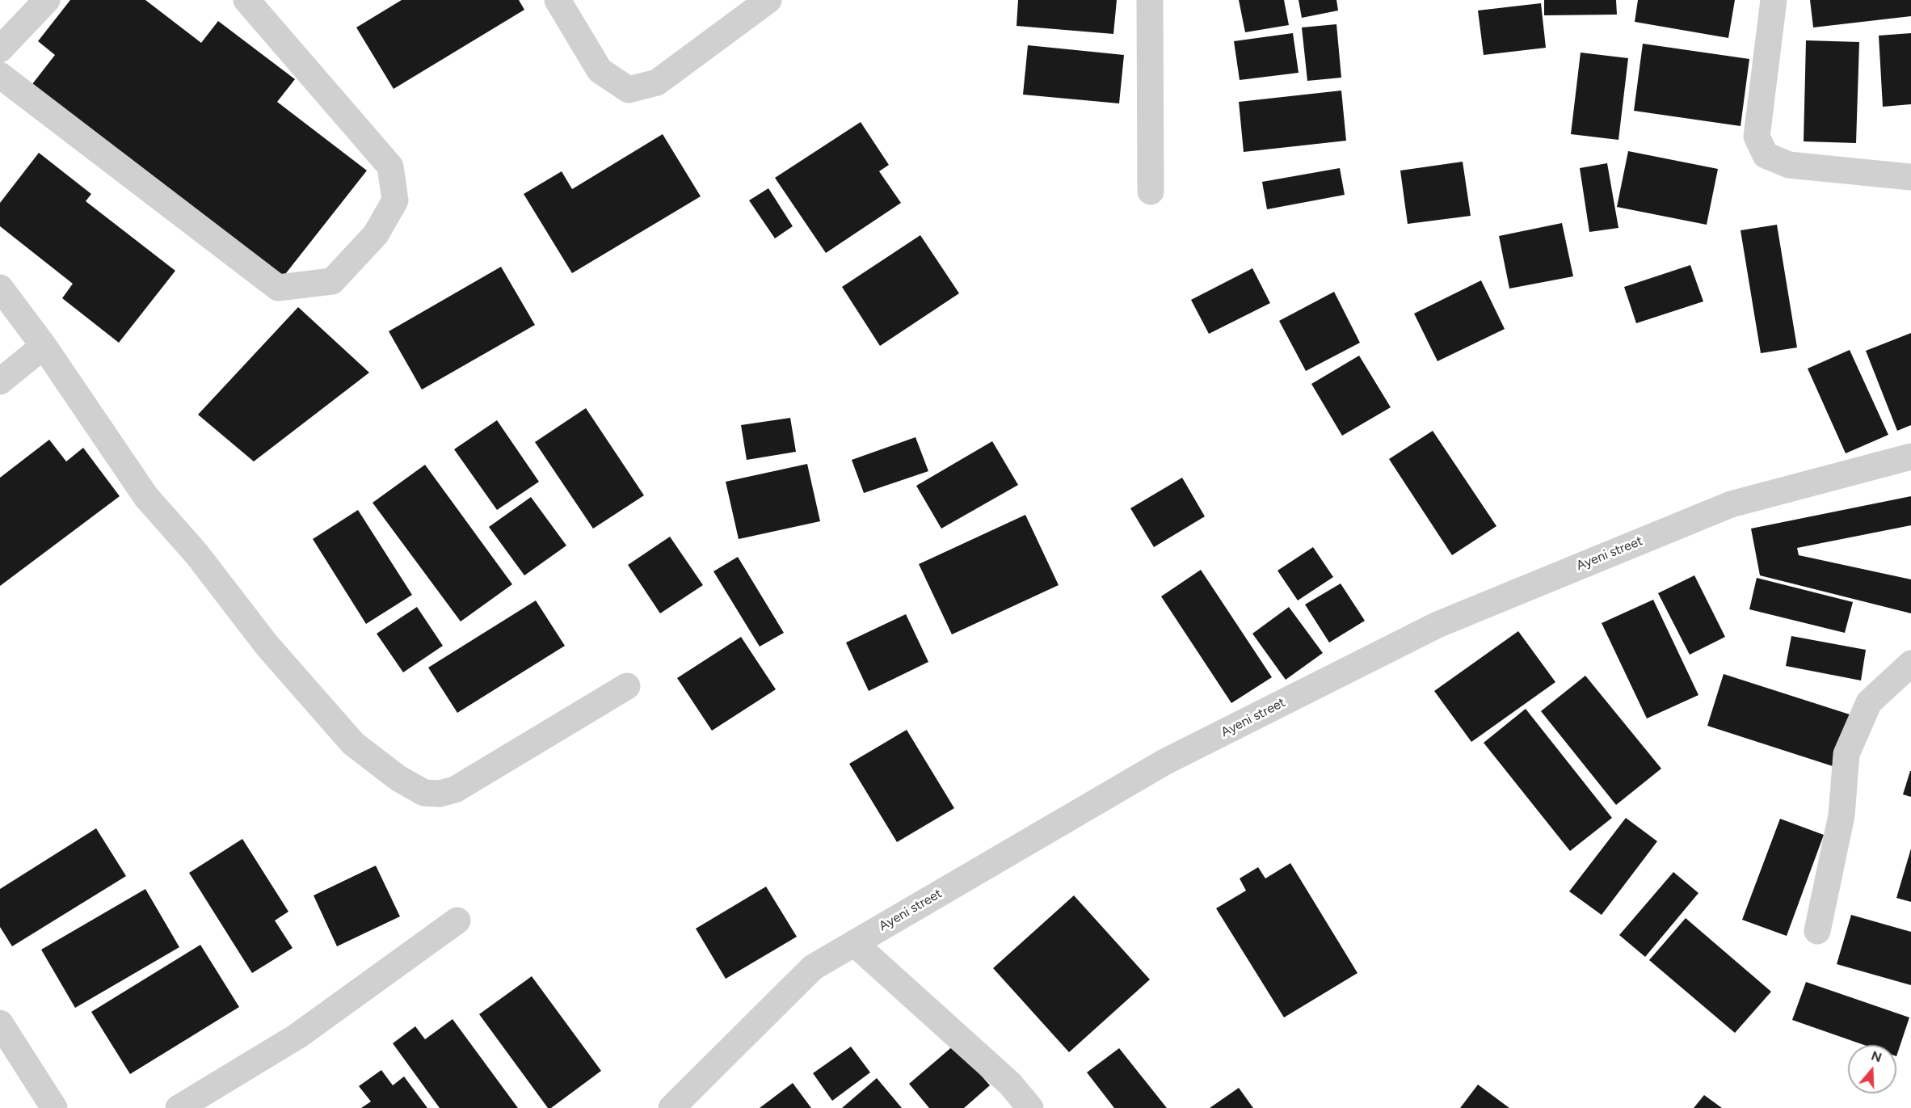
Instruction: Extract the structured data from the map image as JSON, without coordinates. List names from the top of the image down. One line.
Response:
{"streets":{"street":["Ayeni street"]},"north":"top"}
